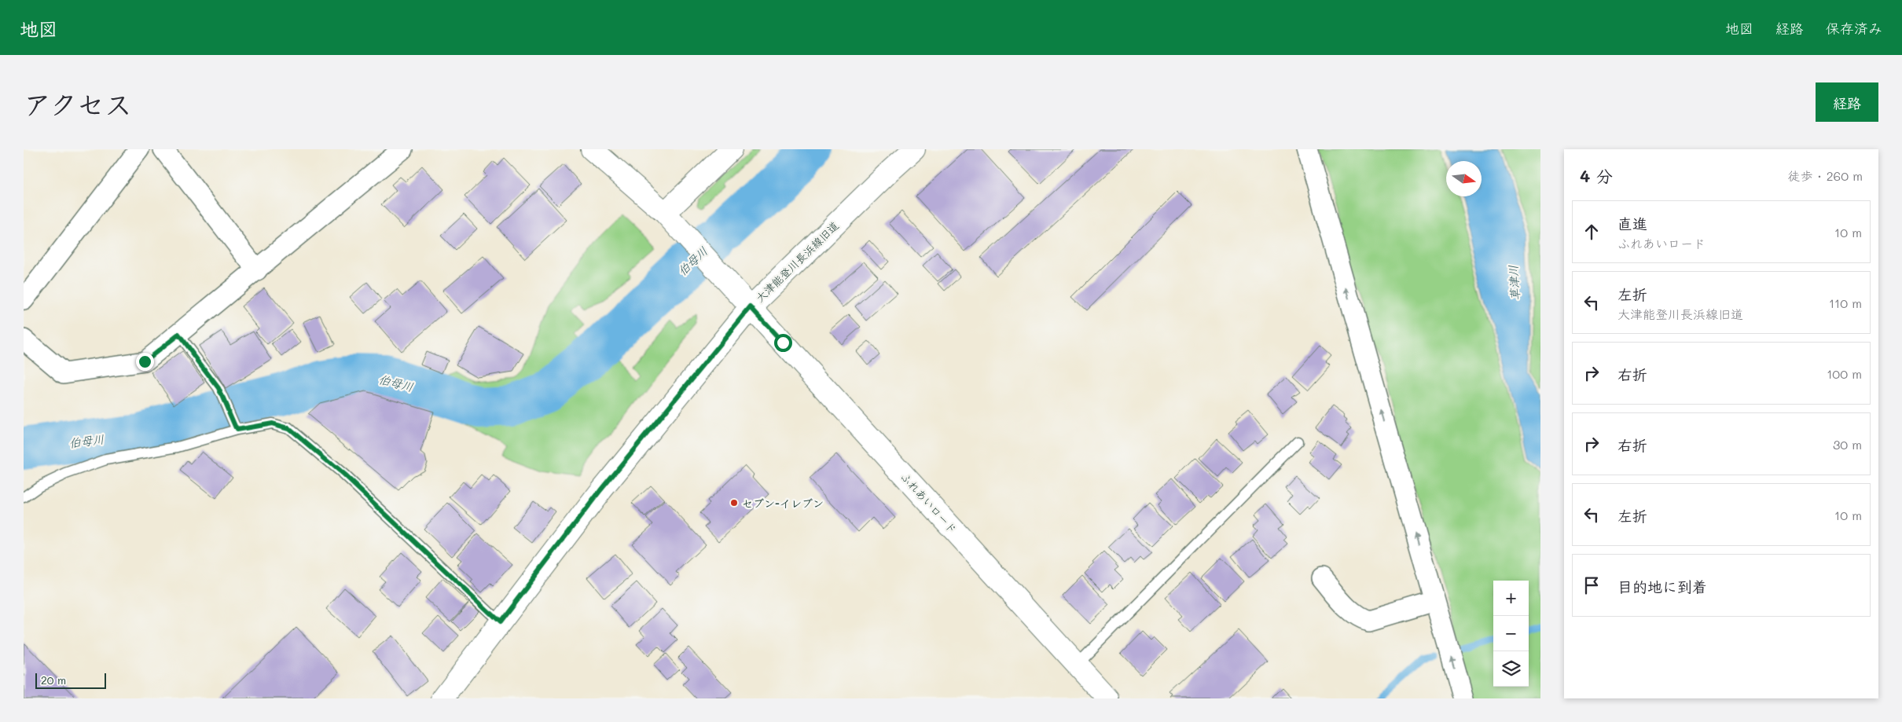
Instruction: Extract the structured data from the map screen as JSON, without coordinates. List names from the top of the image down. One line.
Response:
{"streets":{"street":["大津能登川長浜線旧道","ふれあいロード"]},"crossings":[["大津能登川長浜線旧道","ふれあいロード"]],"water":["伯母川","草津川"],"places":["セブン-イレブン"],"scale_bar":"20 m","north":"right","page":{"header":"地図","nav":["地図","経路","保存済み"],"title":"アクセス","buttons":"経路","heading":["4 分","徒歩 · 260 m"],"list":[["直進","ふれあいロード","10 m"],["左折","大津能登川長浜線旧道","110 m"],["右折","100 m"],["右折","30 m"],["左折","10 m"],"目的地に到着"],"map_buttons":["+","−"],"scale":"20 m"}}
